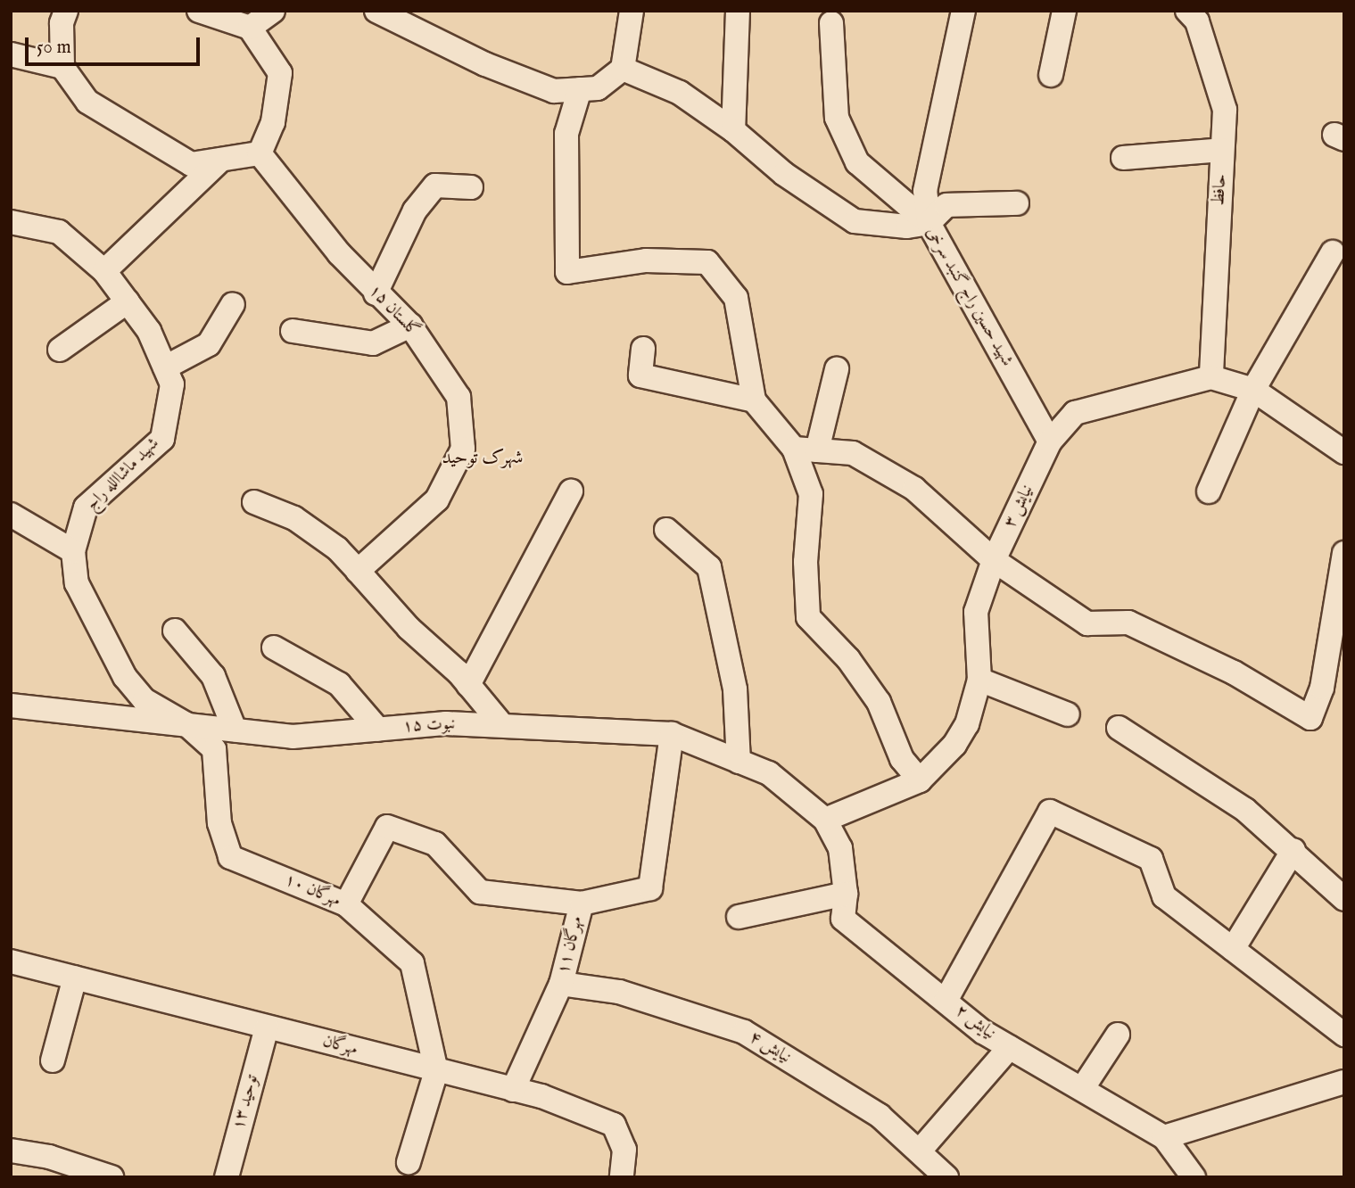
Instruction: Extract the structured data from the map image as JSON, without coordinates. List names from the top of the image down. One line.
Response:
{"streets":{"street":["حافظ","شهید حسین راج گنبد سرخی","گلستان ۱۵","شهید ماشاالله راج","نیایش ۳","نبوت ۱۵","مهرگان ۱۰","مهرگان ۱۱","نیایش ۲","مهرگان","نیایش ۴","توحید ۱۳"]},"crossings":[["حافظ","نیایش ۳"],["شهید حسین راج گنبد سرخی","نیایش ۳"],["شهید ماشاالله راج","نبوت ۱۵"],["شهید ماشاالله راج","مهرگان ۱۰"],["نیایش ۳","نبوت ۱۵"],["نیایش ۳","نیایش ۲"],["نبوت ۱۵","مهرگان ۱۰"],["نبوت ۱۵","مهرگان ۱۱"],["نبوت ۱۵","نیایش ۲"],["مهرگان ۱۰","مهرگان"],["مهرگان ۱۱","مهرگان"],["مهرگان ۱۱","نیایش ۴"],["مهرگان","توحید ۱۳"]],"districts":["شهرک توحید"],"scale_bar":"50 m"}
